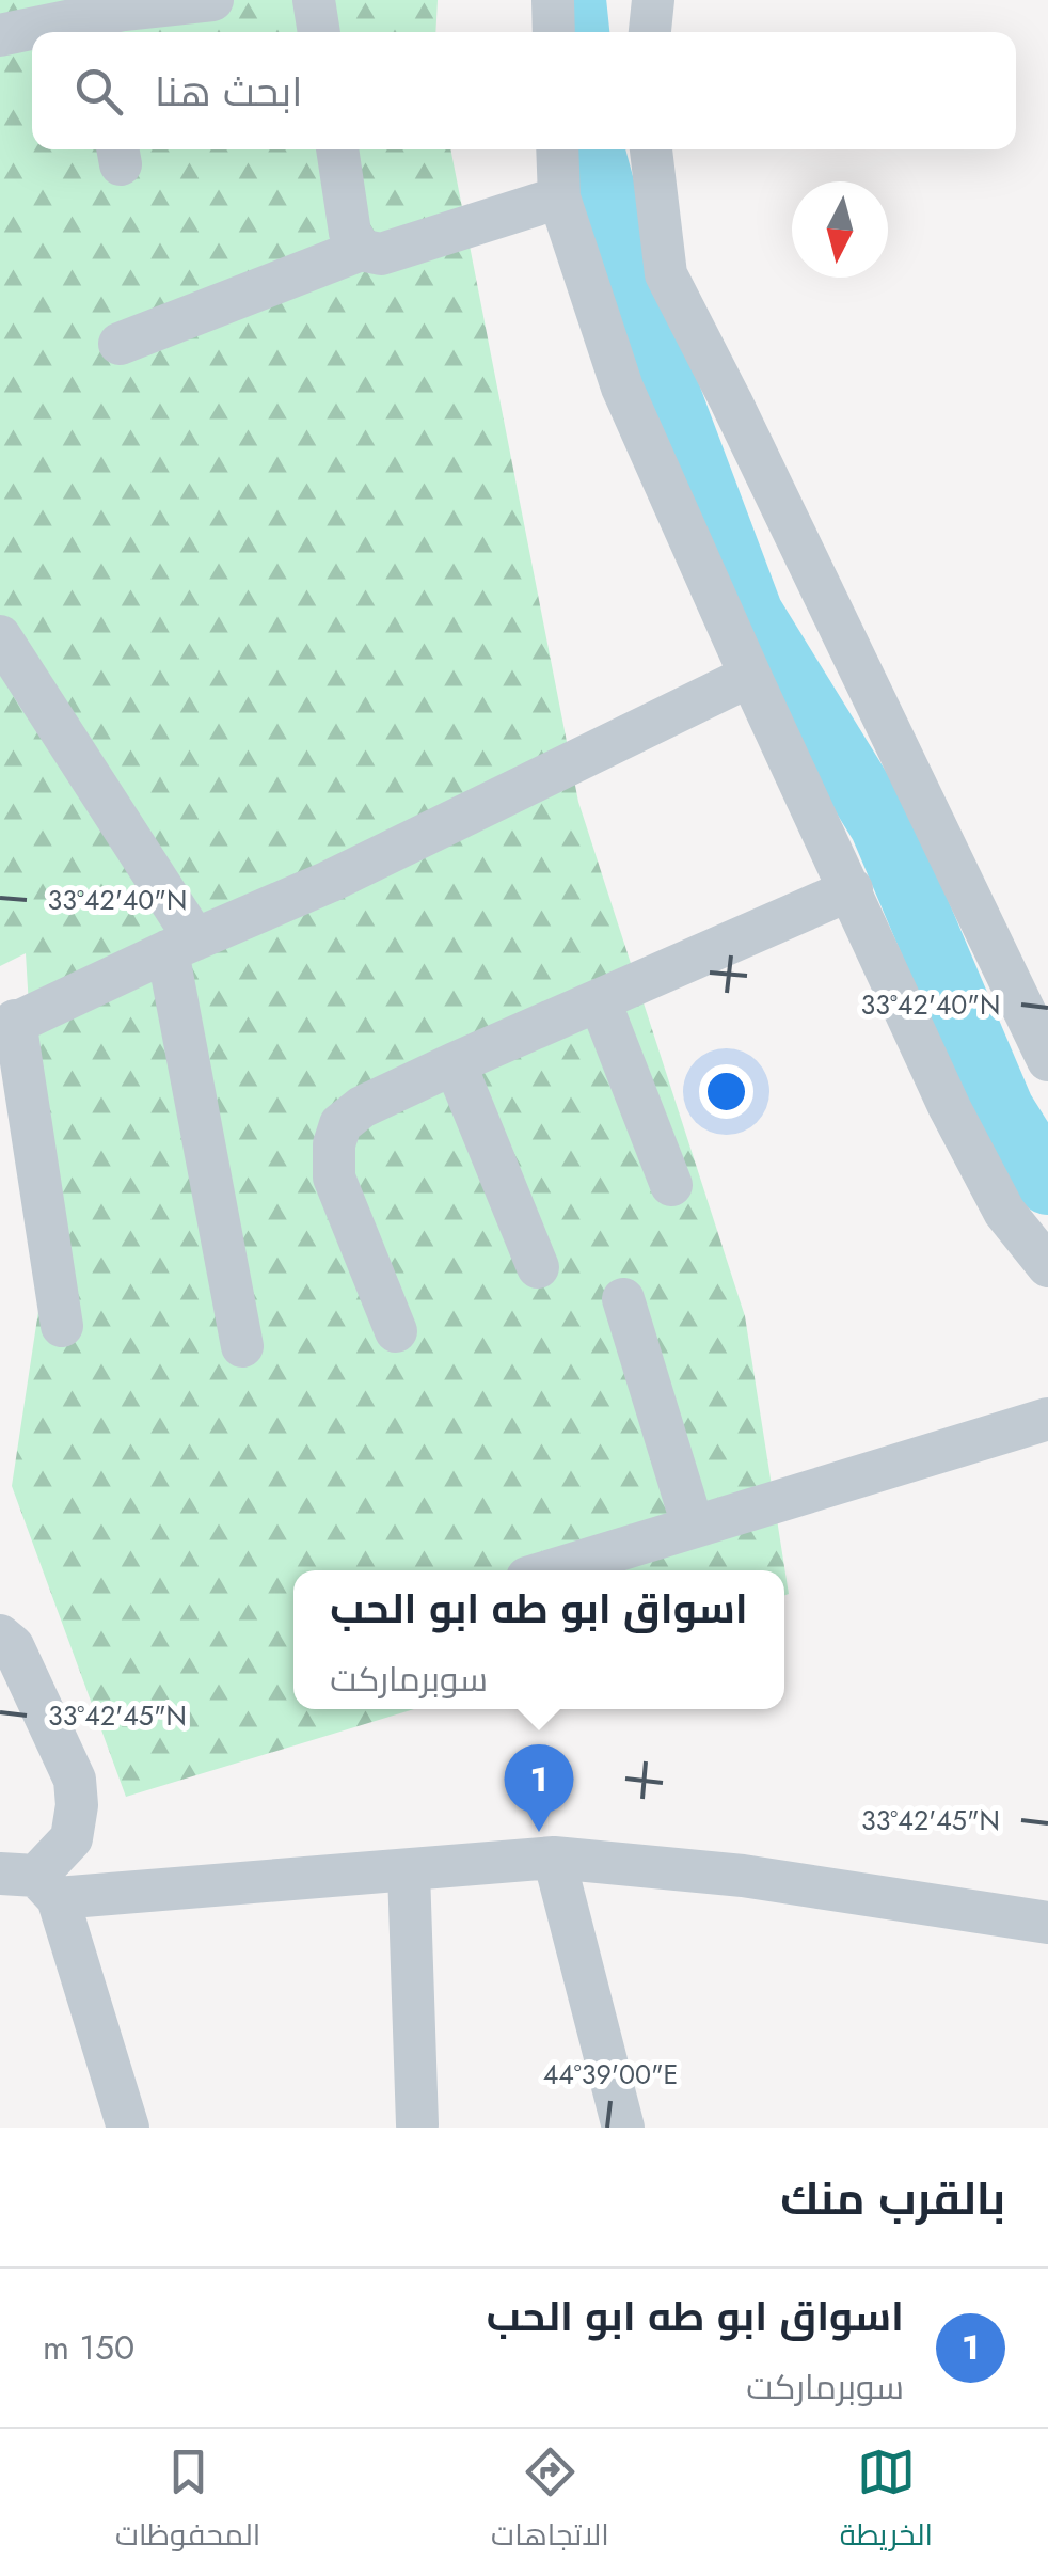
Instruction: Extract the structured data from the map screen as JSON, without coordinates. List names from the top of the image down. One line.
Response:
{"north":"bottom","page":{"search":"ابحث هنا","popup":["اسواق ابو طه ابو الحب","سوبرماركت"],"pins":"1","heading":"بالقرب منك","list":[{"mark":"1","name":"اسواق ابو طه ابو الحب","note":"سوبرماركت","value":"150 m"}],"nav":["الخريطة","الاتجاهات","المحفوظات"]},"coordinates":["33°42'40\"N","33°42'45\"N","44°39'00\"E"]}
